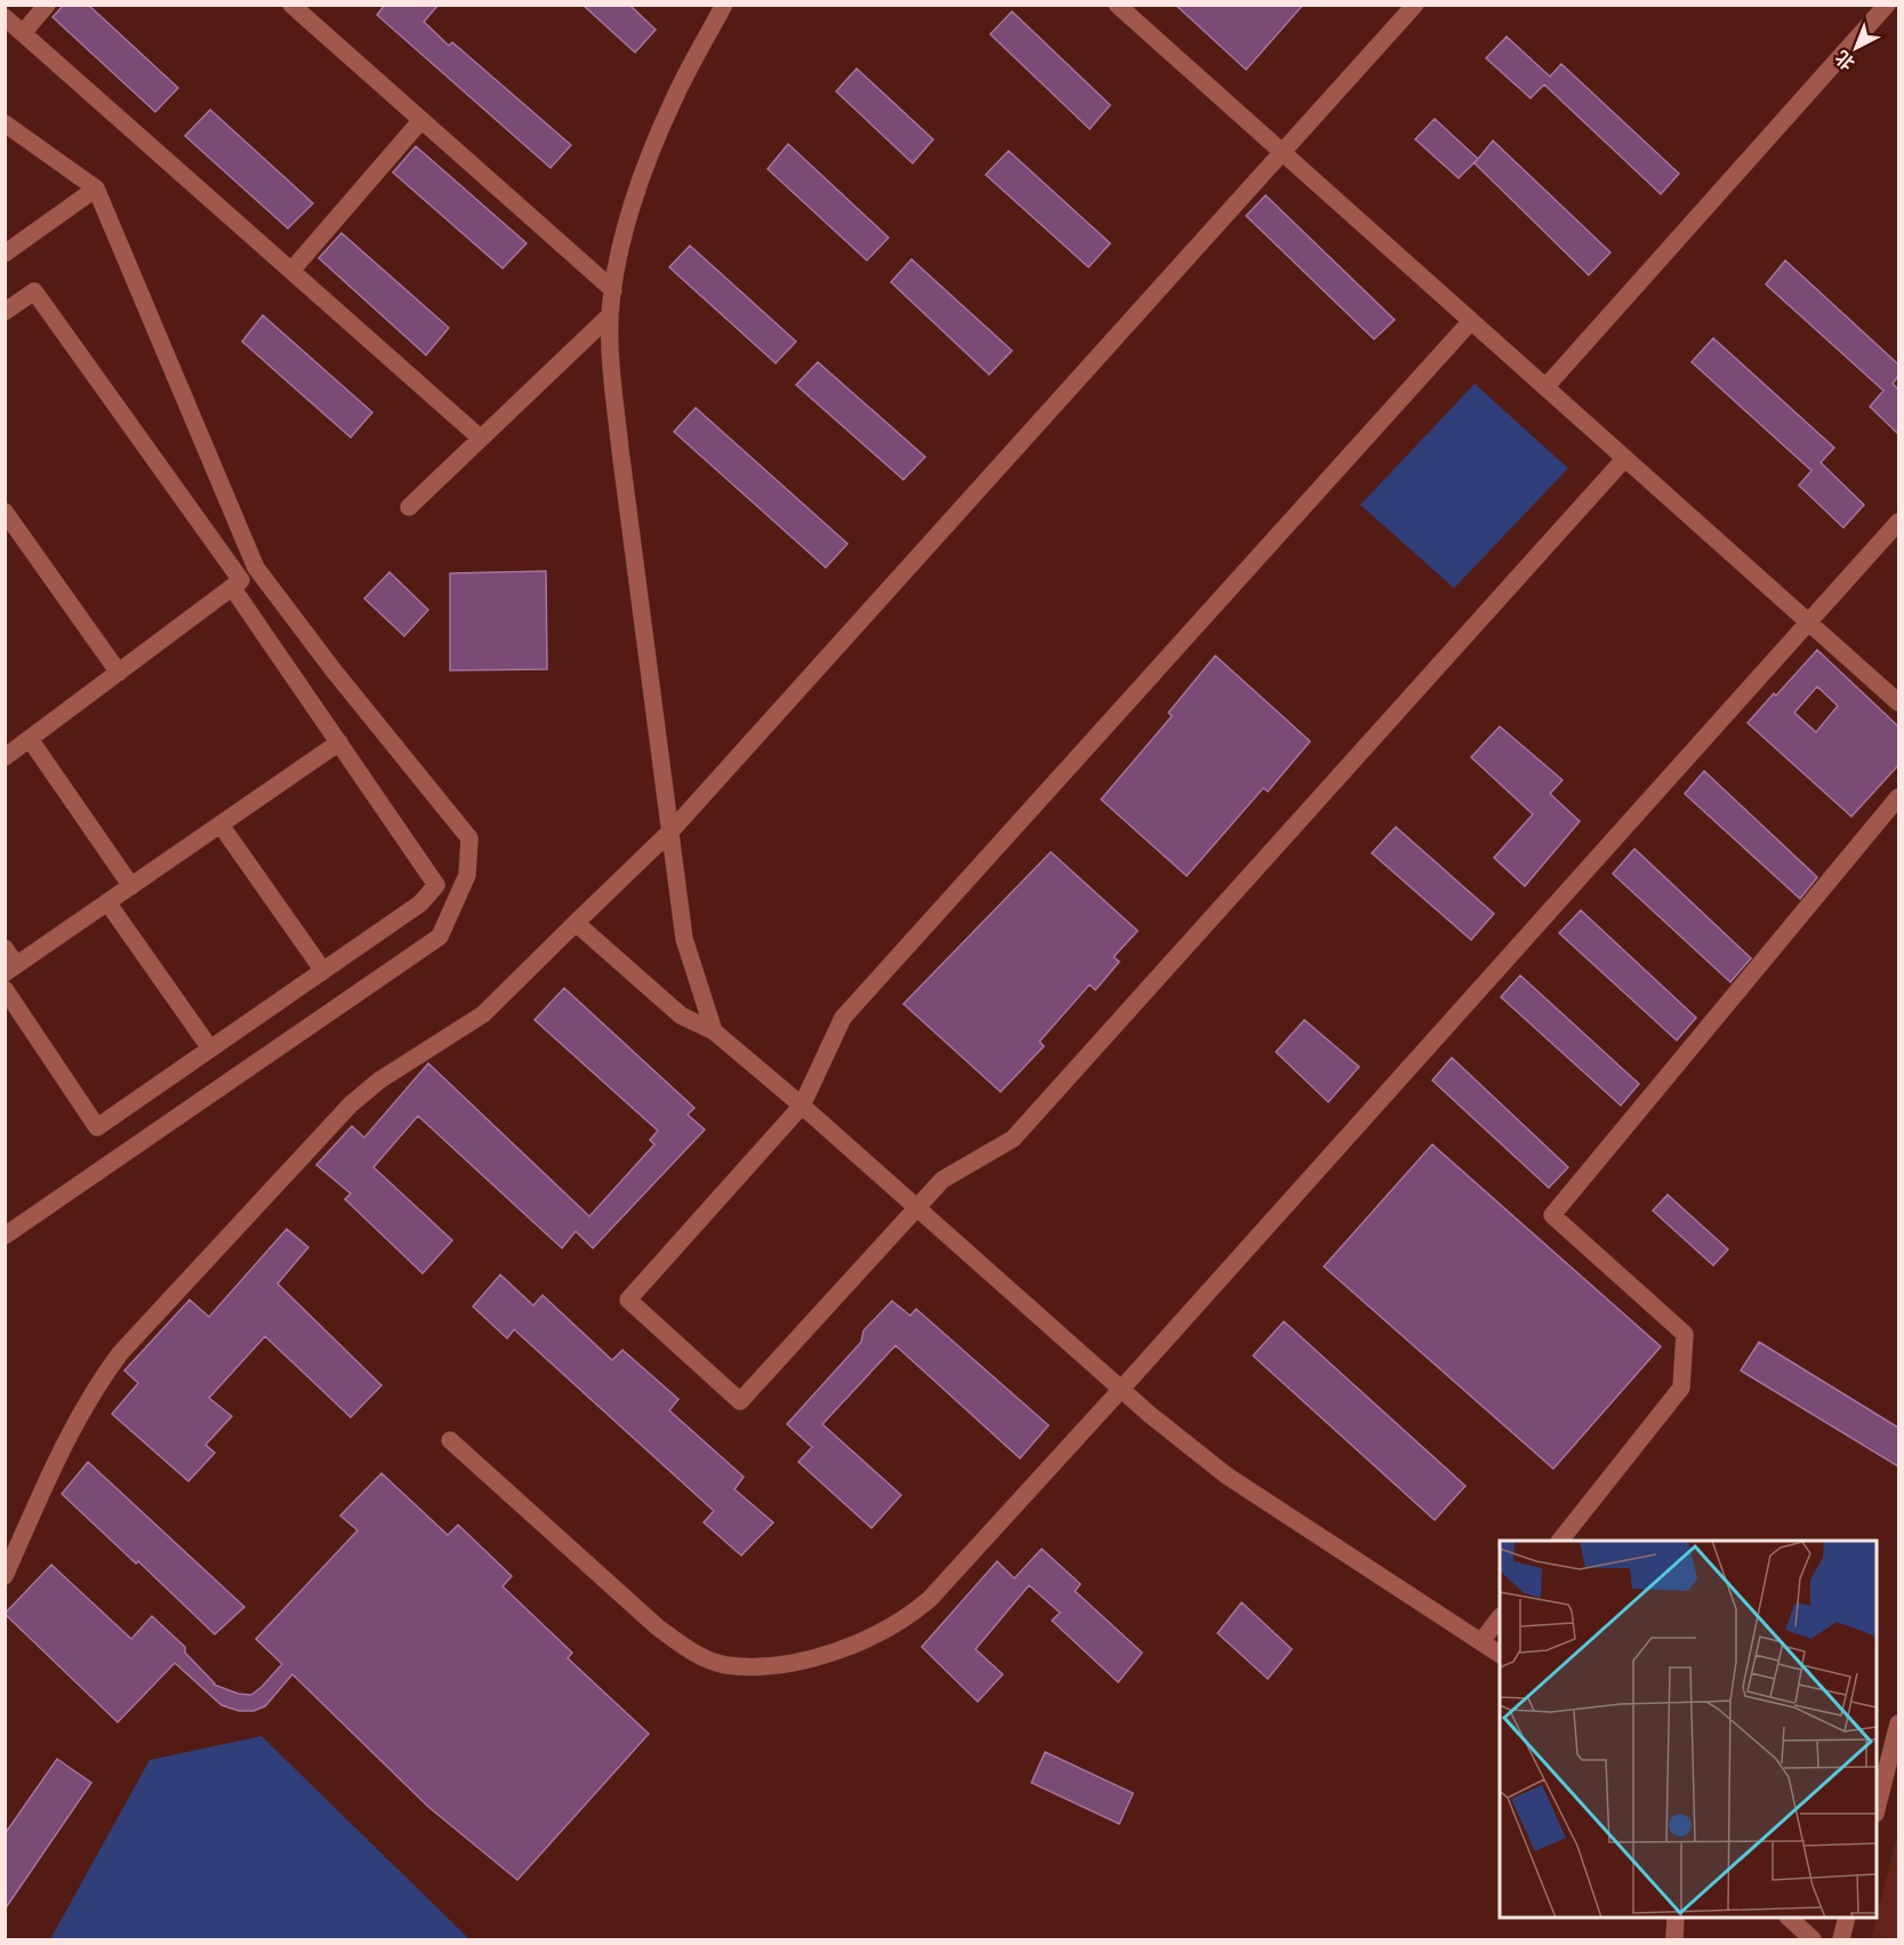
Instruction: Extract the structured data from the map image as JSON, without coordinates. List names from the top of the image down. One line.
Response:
{"north":"bottom left"}
